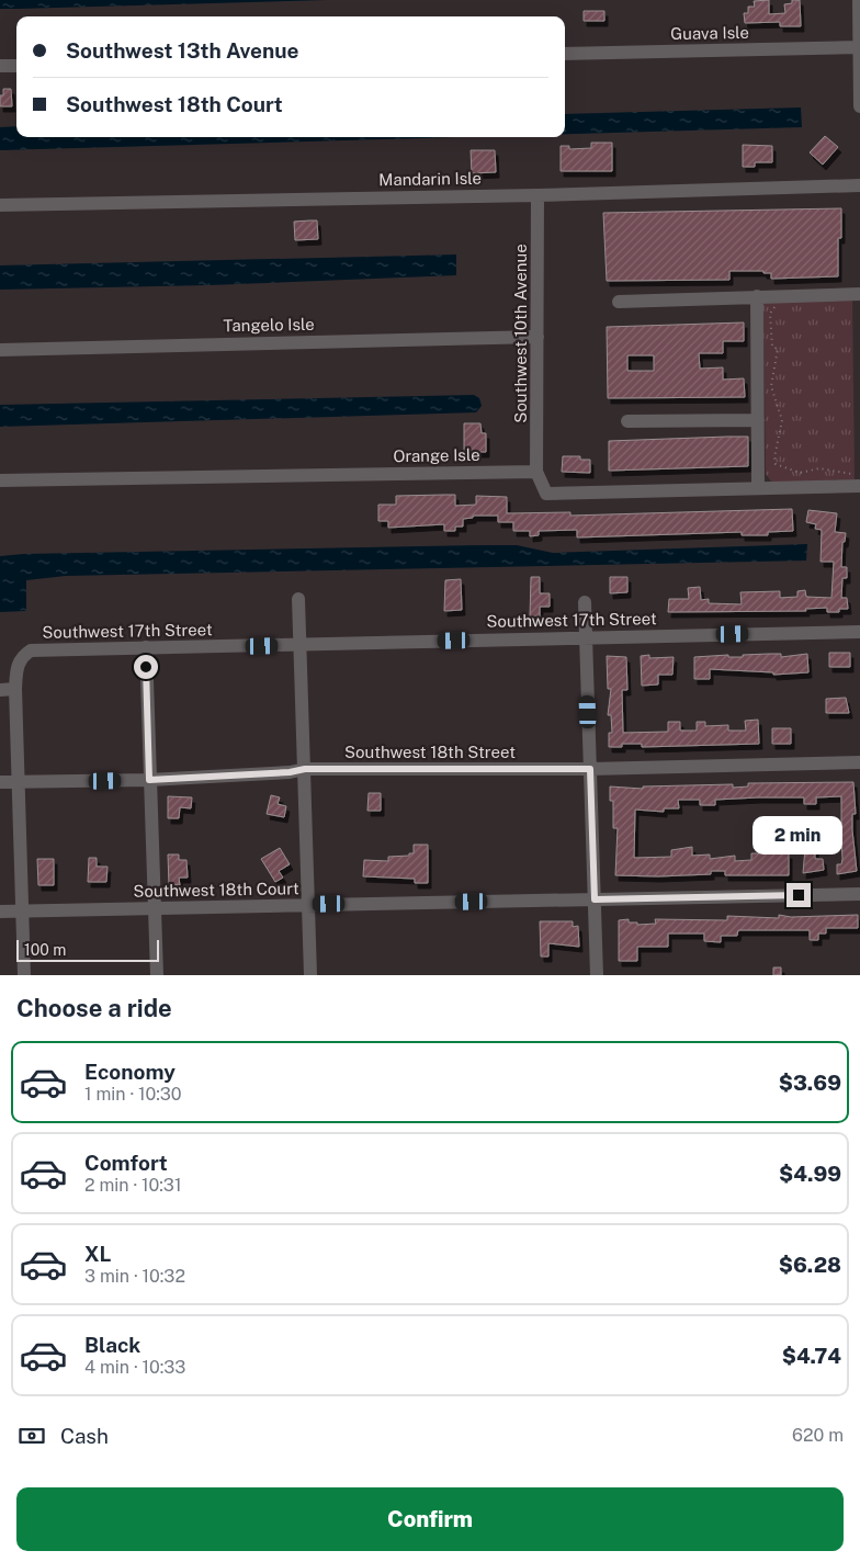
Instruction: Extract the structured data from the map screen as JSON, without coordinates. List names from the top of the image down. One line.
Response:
{"streets":{"street":["Guava Isle","Mandarin Isle","Tangelo Isle","Southwest 10th Avenue","Orange Isle","Southwest 17th Street","Southwest 18th Street","Southwest 18th Court"]},"crossings":[["Mandarin Isle","Southwest 10th Avenue"],["Tangelo Isle","Southwest 10th Avenue"],["Southwest 10th Avenue","Orange Isle"]],"scale_bar":"100 m","page":{"banner":["Southwest 13th Avenue","Southwest 18th Court"],"bubble":"2 min","scale":"100 m","heading":"Choose a ride","list":[{"name":"Economy","note":"1 min · 10:30","value":"$3.69"},{"name":"Comfort","note":"2 min · 10:31","value":"$4.99"},{"name":"XL","note":"3 min · 10:32","value":"$6.28"},{"name":"Black","note":"4 min · 10:33","value":"$4.74"}],"pay":["Cash","620 m"],"buttons":"Confirm"}}
